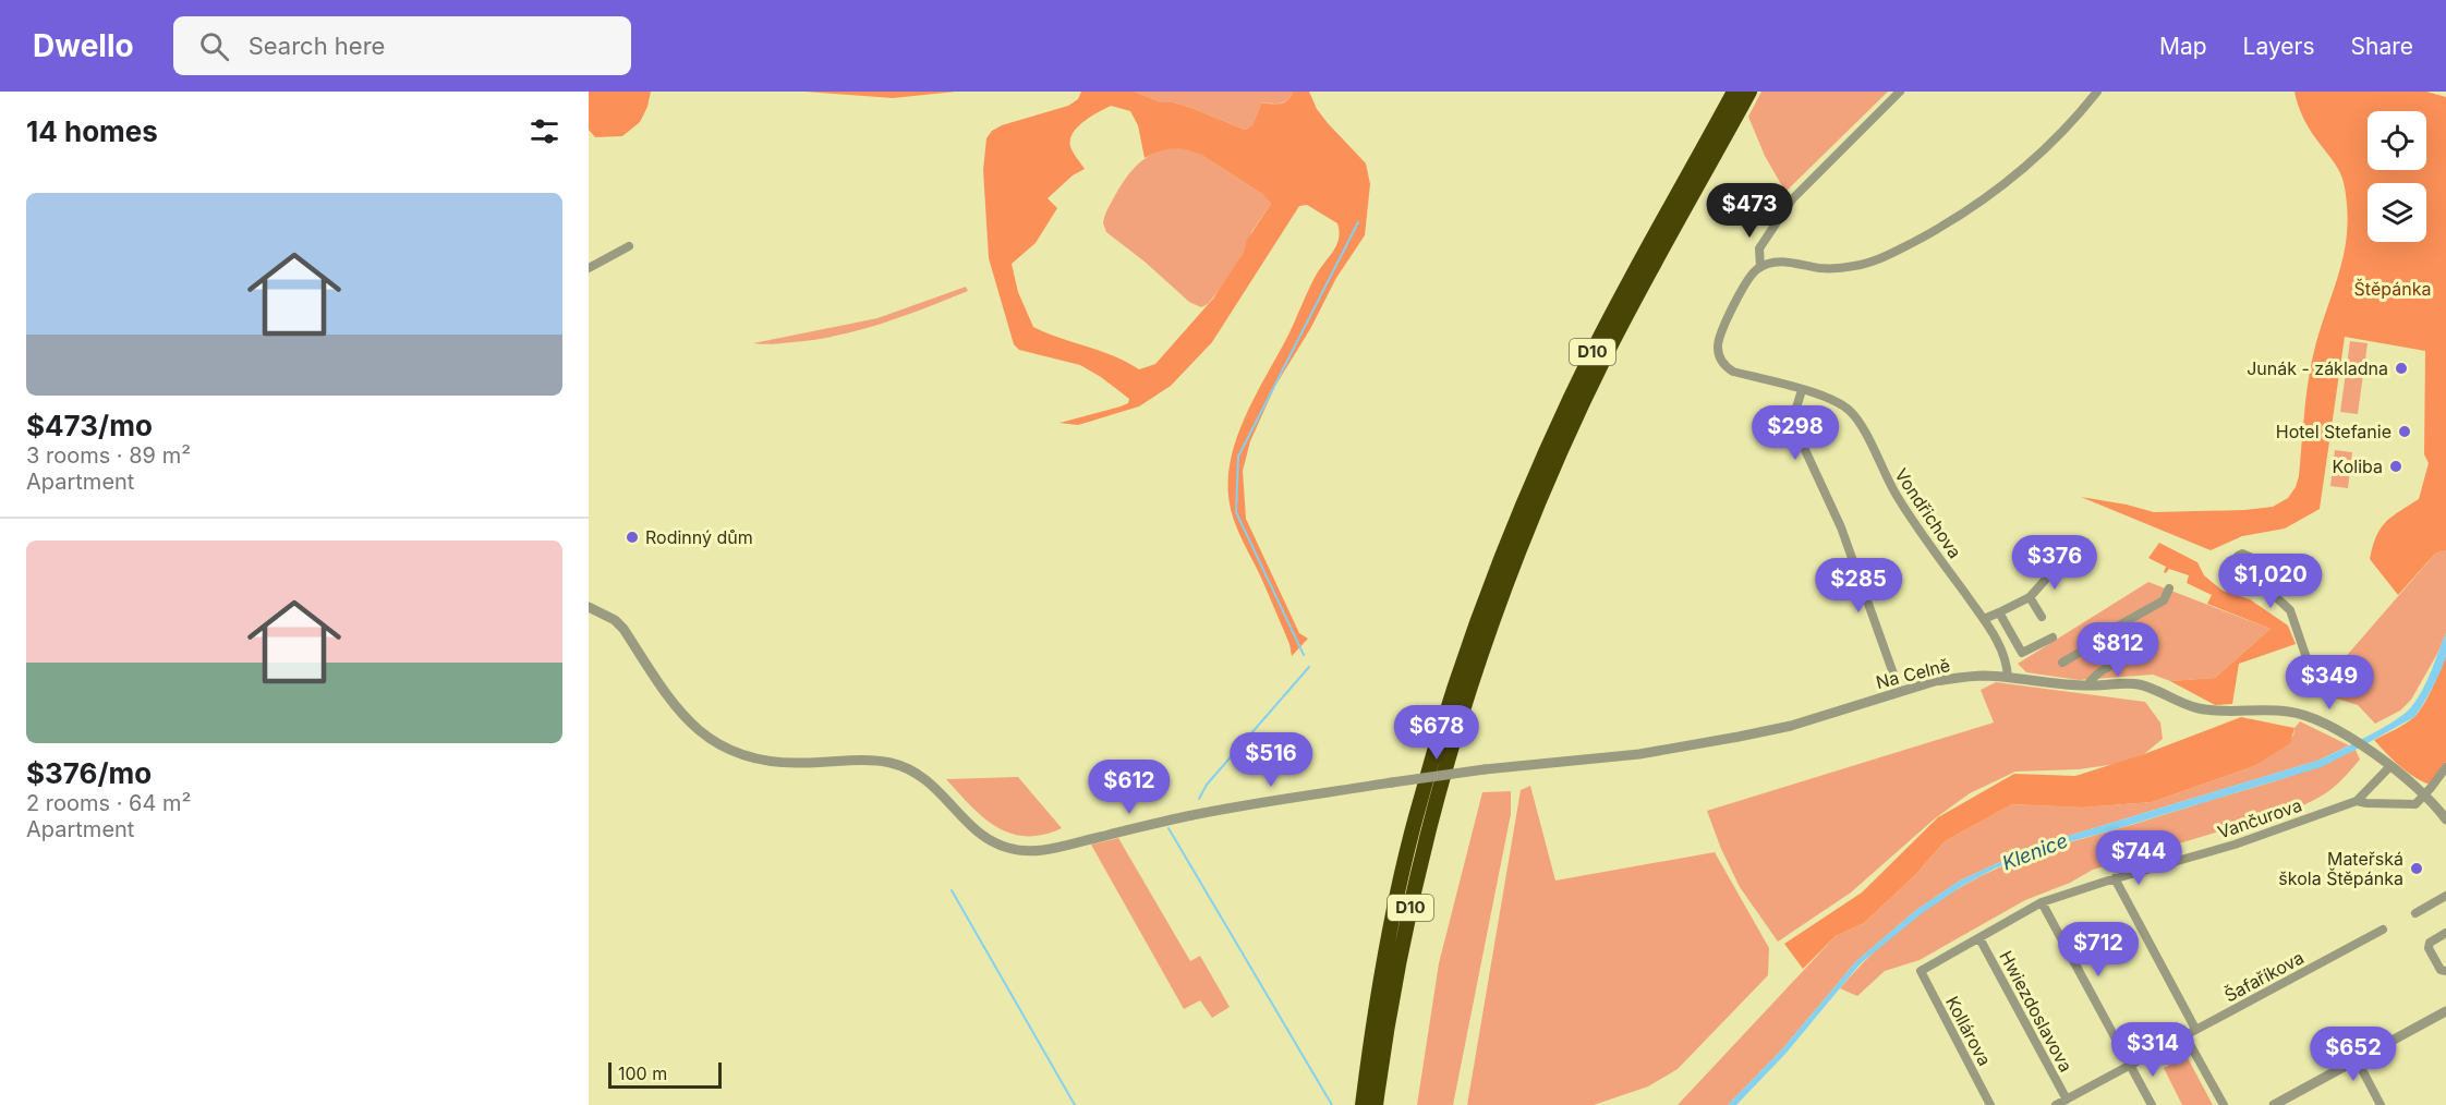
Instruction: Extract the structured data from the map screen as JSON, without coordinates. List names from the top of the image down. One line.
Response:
{"streets":{"highway":["D10"],"street":["Vondřichova","Na Celně","Vančurova","Šafaříkova","Hwiezdoslavova","Kollárova"]},"crossings":[["Vondřichova","Na Celně"],["Na Celně","Vančurova"],["Vančurova","Hwiezdoslavova"],["Vančurova","Kollárova"],["Šafaříkova","Hwiezdoslavova"]],"water":["Klenice"],"parks":["Štěpánka"],"places":["Junák - základna","Hotel Stefanie","Koliba","Rodinný dům","Mateřská škola Štěpánka"],"scale_bar":"100 m","page":{"header":"Dwello","search":"Search here","nav":["Map","Layers","Share"],"heading":"14 homes","list":[{"name":"$473/mo","note":"3 rooms · 89 m² · Apartment"},{"name":"$376/mo","note":"2 rooms · 64 m² · Apartment"}],"price":["$473","$298","$376","$1,020","$285","$812","$349","$678","$516","$612","$744","$712","$314","$652"],"scale":"100 m"}}
